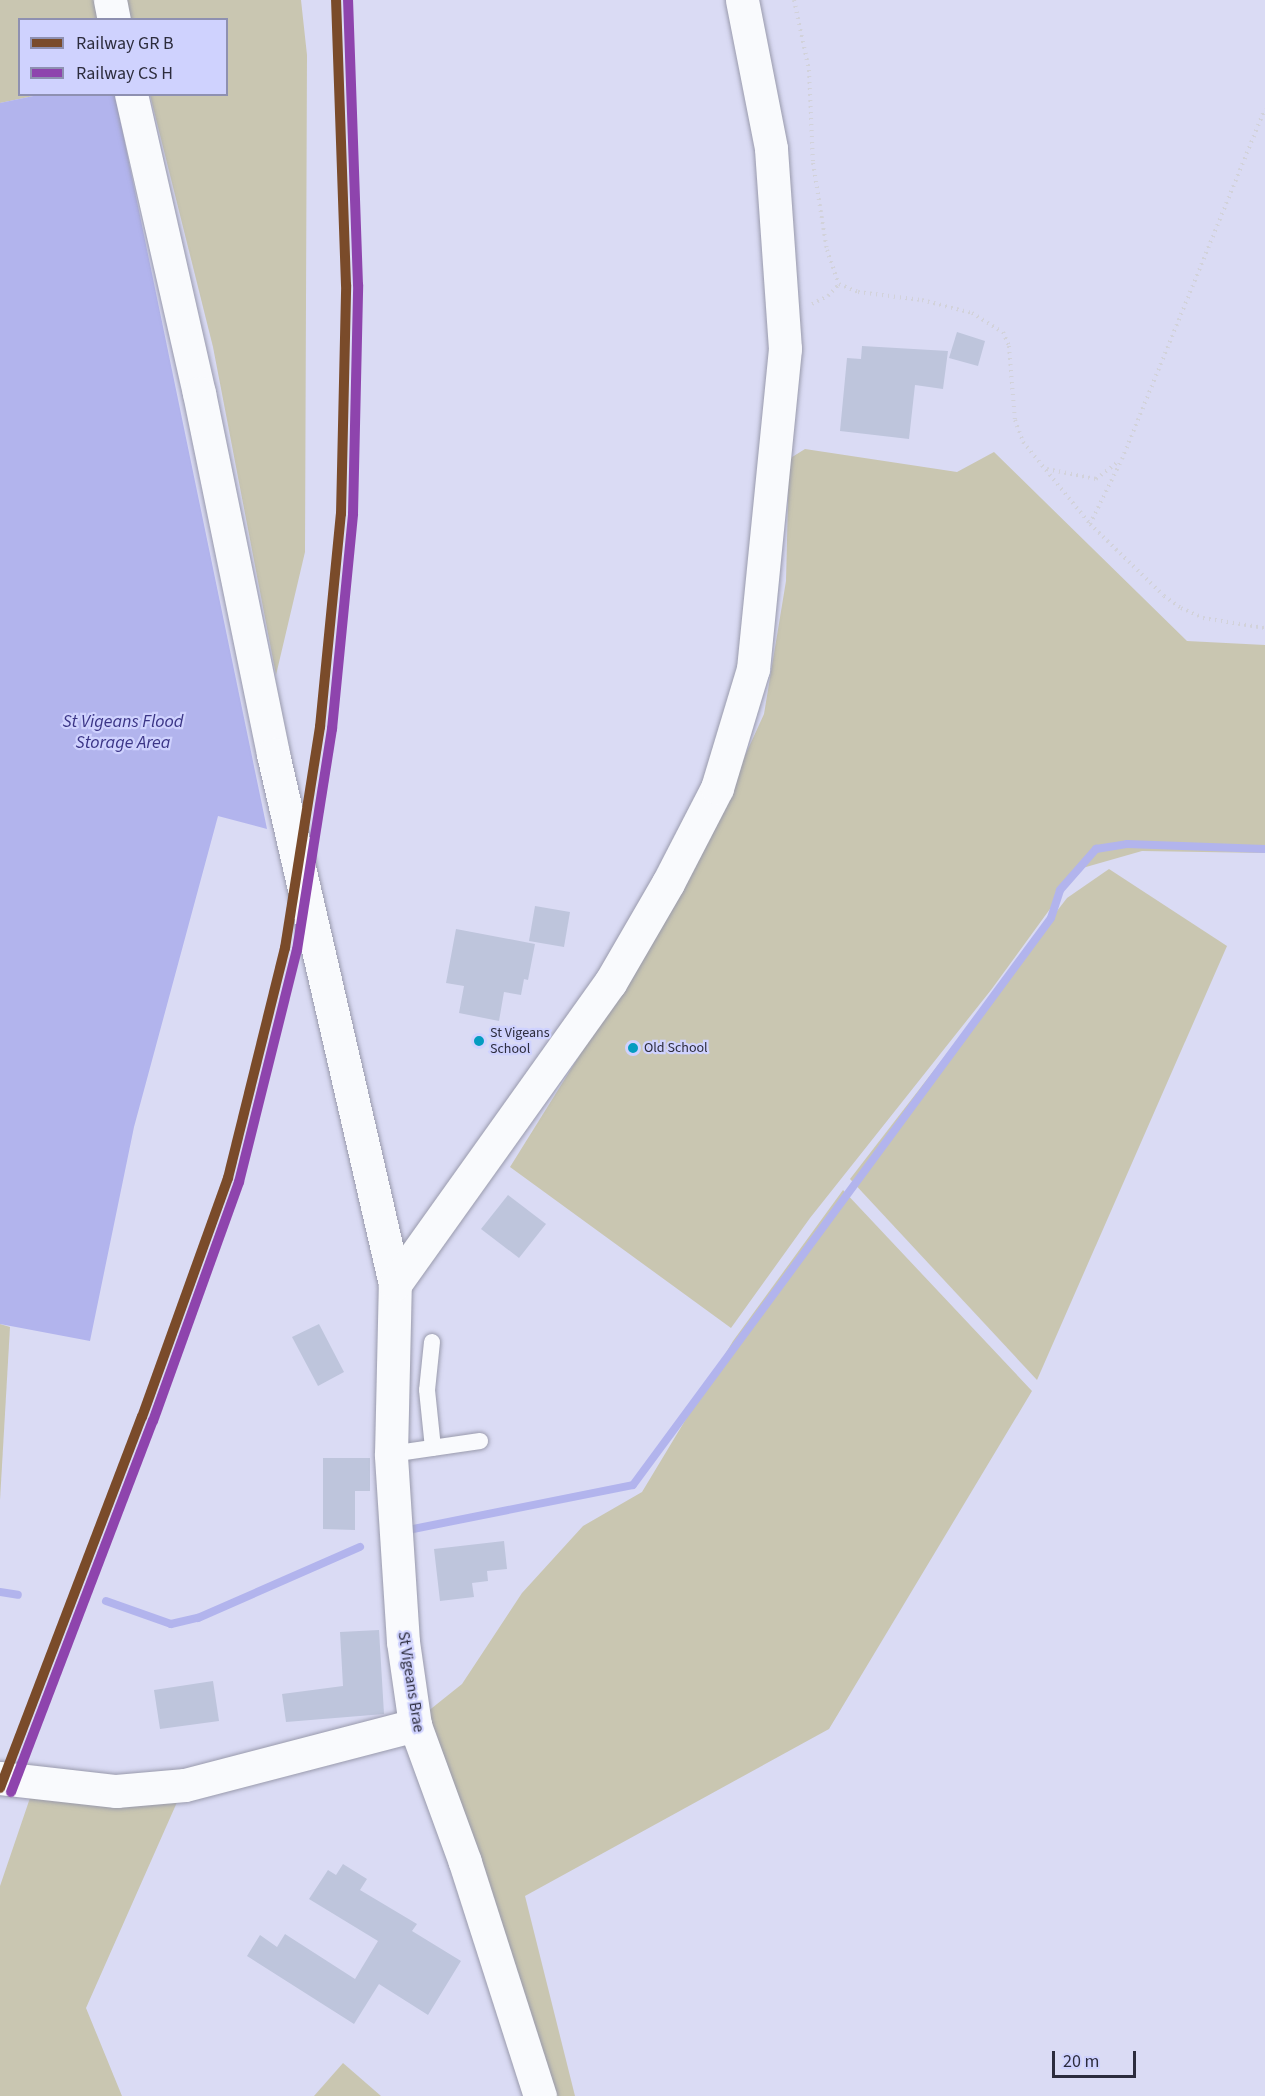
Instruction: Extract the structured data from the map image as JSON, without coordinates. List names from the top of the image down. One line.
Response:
{"streets":{"street":["St Vigeans Brae"]},"water":["St Vigeans Flood Storage Area"],"places":["St Vigeans School","Old School"],"legend":["Railway GR B","Railway CS H"],"scale_bar":"20 m"}
